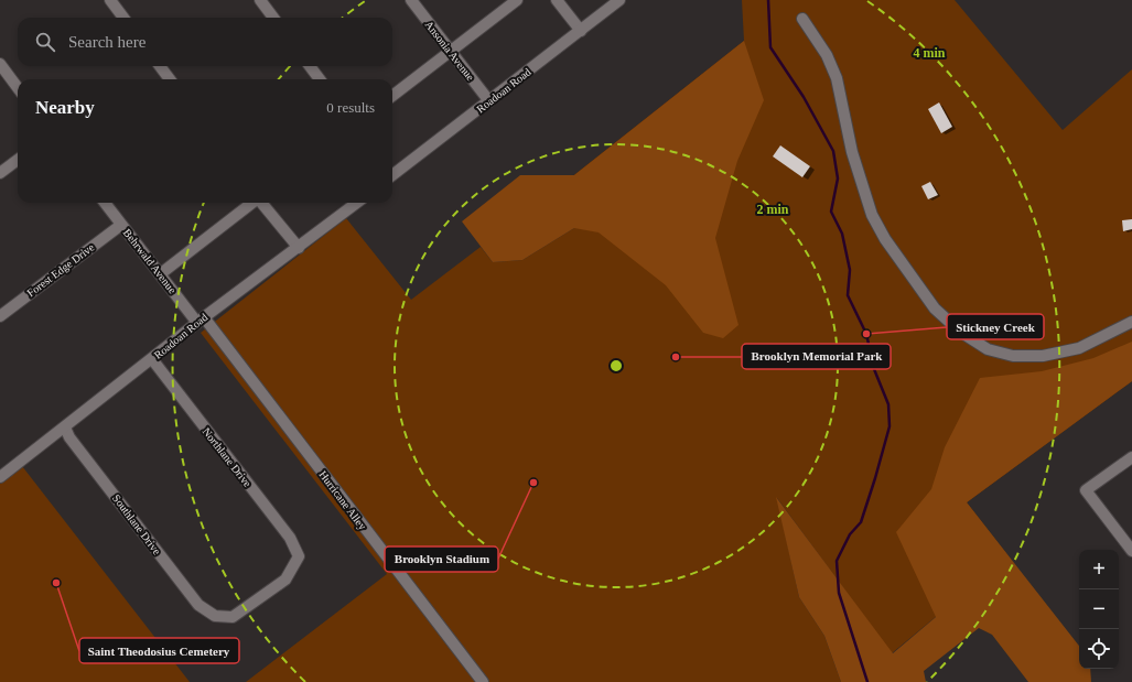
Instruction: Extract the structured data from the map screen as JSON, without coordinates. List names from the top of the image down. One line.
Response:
{"streets":{"street":["Ansonia Avenue","Roadoan Road","Behrwald Avenue","Forest Edge Drive","Northlane Drive","Hurricane Alley","Southlane Drive"]},"crossings":[["Ansonia Avenue","Roadoan Road"],["Roadoan Road","Behrwald Avenue"],["Roadoan Road","Northlane Drive"],["Roadoan Road","Hurricane Alley"],["Roadoan Road","Southlane Drive"],["Behrwald Avenue","Forest Edge Drive"],["Behrwald Avenue","Hurricane Alley"],["Northlane Drive","Southlane Drive"]],"places":["Stickney Creek","Brooklyn Memorial Park","Brooklyn Stadium","Saint Theodosius Cemetery"],"page":{"search":"Search here","heading":["Nearby","0 results"],"map_buttons":["+","−"]},"rings":["4 min","2 min"]}
